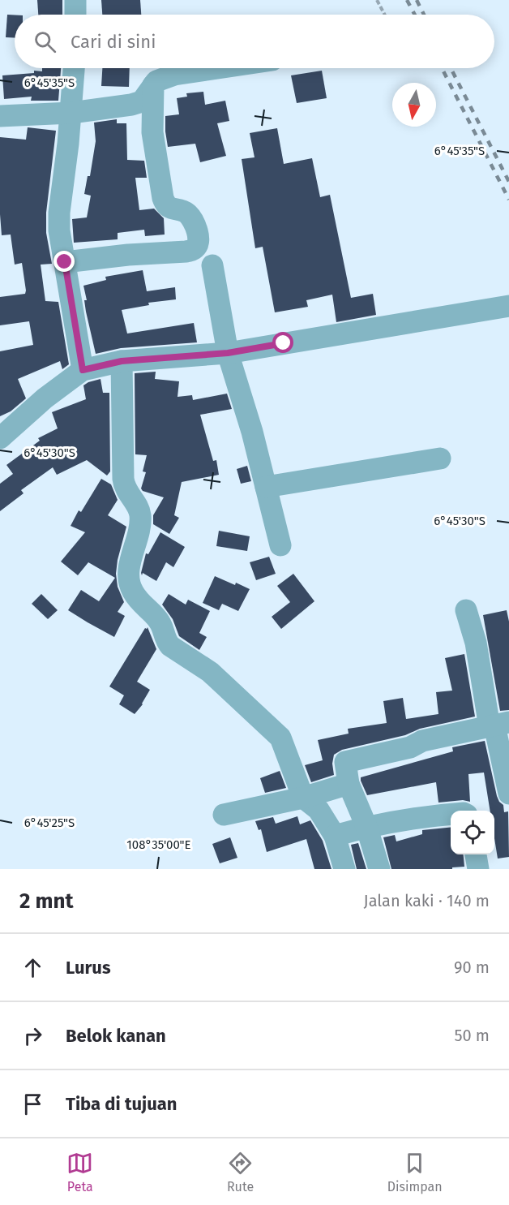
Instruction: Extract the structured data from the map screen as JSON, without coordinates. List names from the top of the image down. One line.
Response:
{"north":"bottom","page":{"search":"Cari di sini","heading":["2 mnt","Jalan kaki · 140 m"],"list":[["Lurus","90 m"],["Belok kanan","50 m"],"Tiba di tujuan"],"nav":["Peta","Rute","Disimpan"]},"coordinates":["6°45'35\"S","6°45'30\"S","6°45'25\"S","108°35'00\"E"]}
